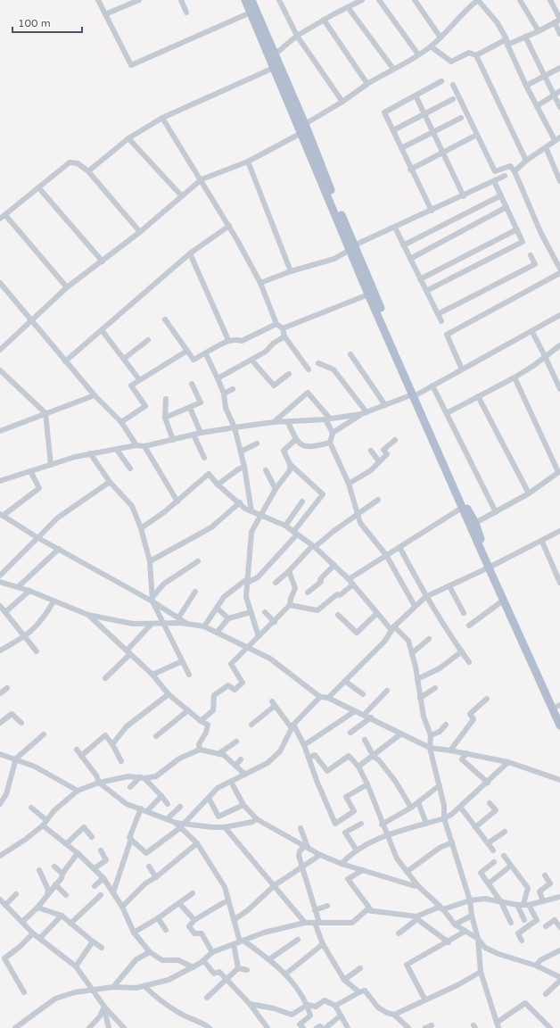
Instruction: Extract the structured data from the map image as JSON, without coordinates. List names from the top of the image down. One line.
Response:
{"scale_bar":"100 m"}
